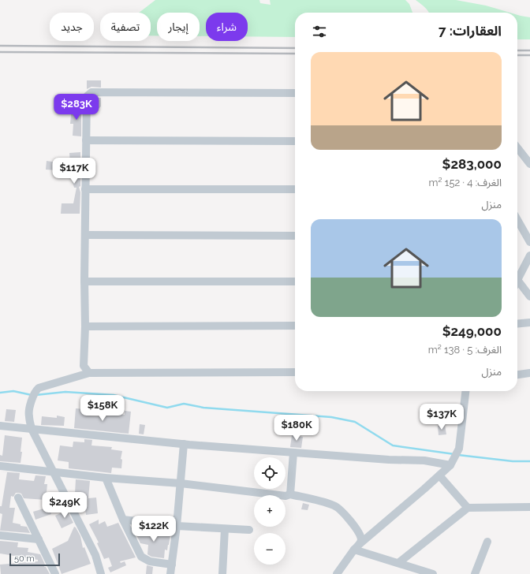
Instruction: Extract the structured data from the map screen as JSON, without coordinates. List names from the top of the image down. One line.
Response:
{"scale_bar":"50 m","page":{"chip":["شراء","إيجار","تصفية","جديد"],"heading":"العقارات: 7","list":[{"name":"$283,000","note":"الغرف: 4 · 152 m² · منزل"},{"name":"$249,000","note":"الغرف: 5 · 138 m² · منزل"}],"price":["$283K","$117K","$158K","$137K","$180K","$249K","$122K"],"map_buttons":["+","−"],"scale":"50 m"}}
